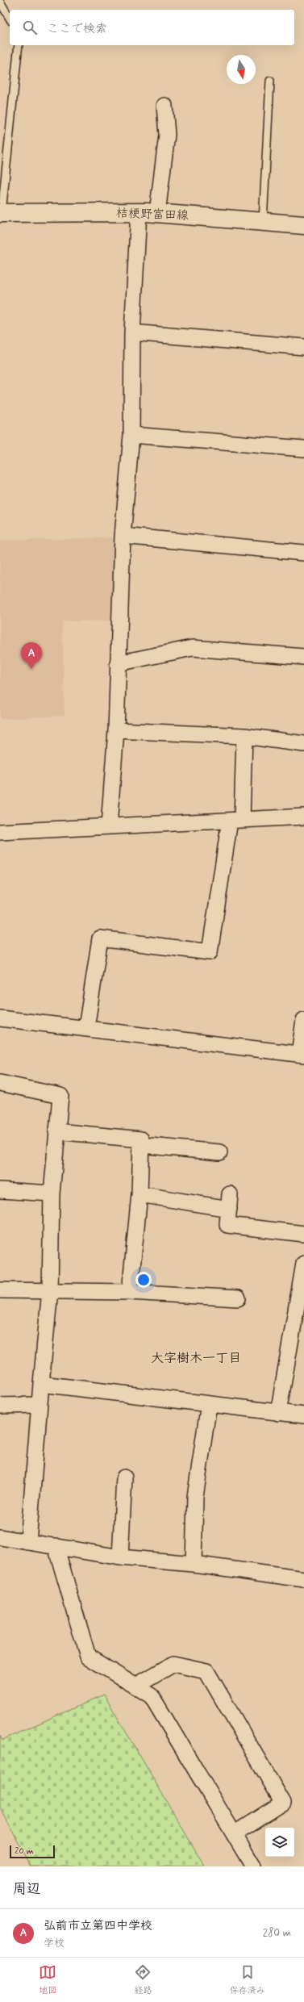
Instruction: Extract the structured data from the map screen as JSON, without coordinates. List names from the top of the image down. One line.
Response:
{"streets":{"main road":["桔梗野富田線"]},"districts":["大字樹木一丁目"],"scale_bar":"20 m","north":"bottom","page":{"search":"ここで検索","pins":"A","scale":"20 m","heading":"周辺","list":[{"mark":"A","name":"弘前市立第四中学校","note":"学校","value":"280 m"}],"nav":["地図","経路","保存済み"]}}
